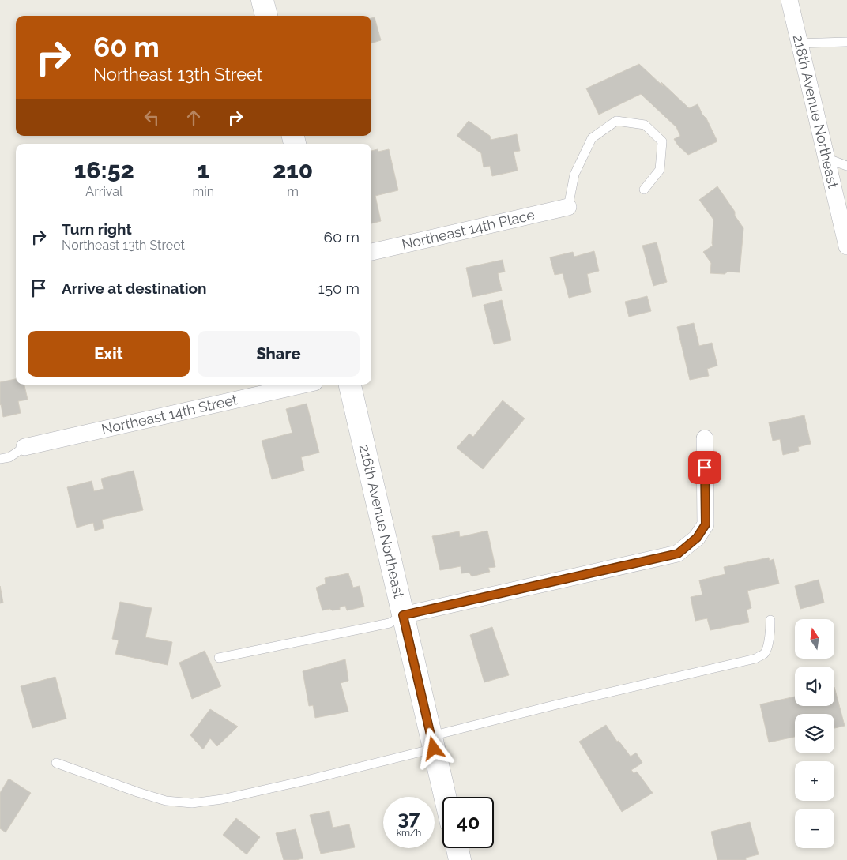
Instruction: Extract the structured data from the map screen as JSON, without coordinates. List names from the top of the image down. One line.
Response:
{"streets":{"street":["218th Avenue Northeast","Northeast 14th Place","Northeast 14th Street","216th Avenue Northeast"]},"north":"top","page":{"turn":["60 m","Northeast 13th Street"],"eta":["16:52","Arrival","1","min","210","m"],"list":[{"name":"Turn right","note":"Northeast 13th Street","value":"60 m"},{"name":"Arrive at destination","value":"150 m"}],"buttons":["Exit","Share"],"map_buttons":["+","−"],"speed":"37 km/h","limit":"40"}}
